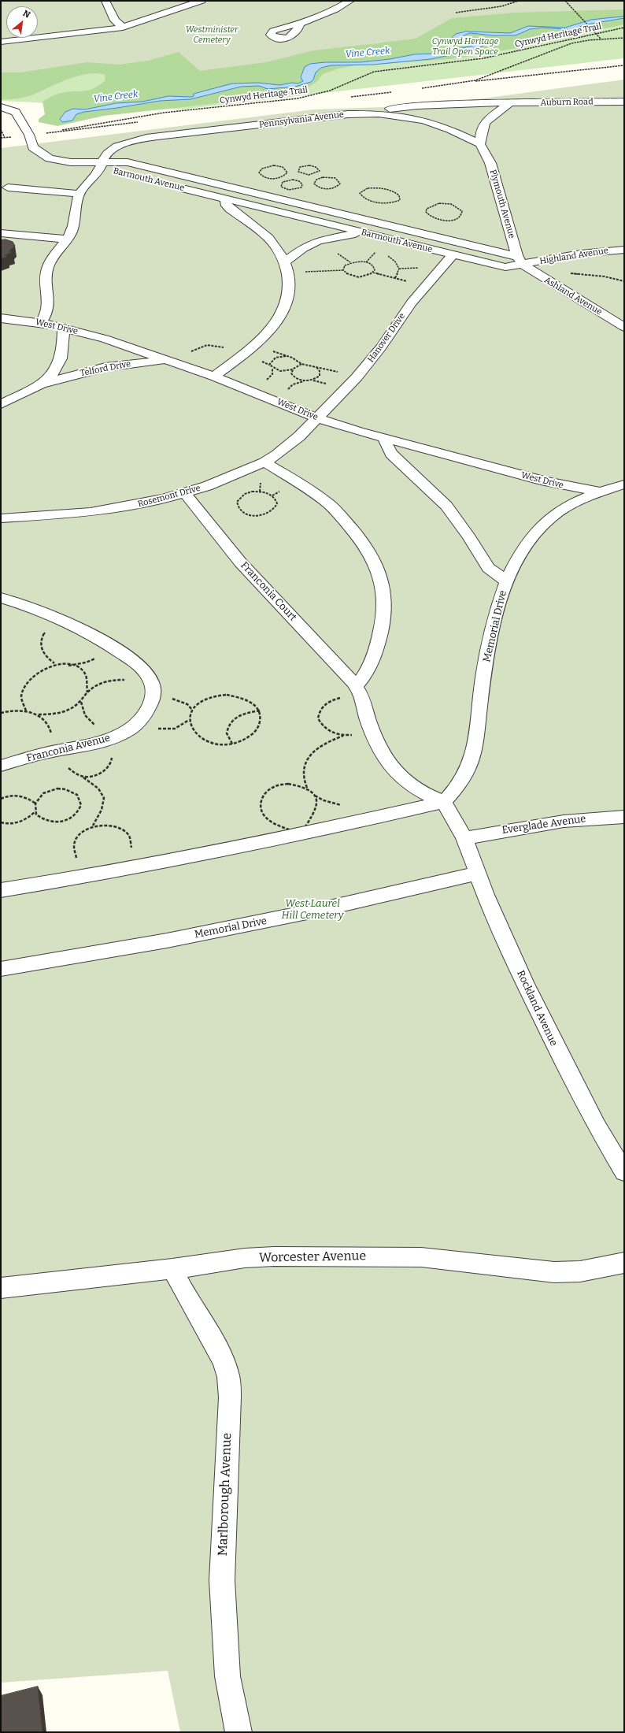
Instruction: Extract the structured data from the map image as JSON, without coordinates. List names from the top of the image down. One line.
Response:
{"streets":{"lane":["Auburn Road","Pennsylvania Avenue","Barmouth Avenue","Plymouth Avenue","Highland Avenue","Ashland Avenue","West Drive","Hanover Drive","Telford Drive","Rosemont Drive","Franconia Court","Memorial Drive","Franconia Avenue","Everglade Avenue","Rockland Avenue","Worcester Avenue","Marlborough Avenue"],"path":["Cynwyd Heritage Trail"]},"crossings":[["Auburn Road","Pennsylvania Avenue"],["Pennsylvania Avenue","Barmouth Avenue"],["Barmouth Avenue","Plymouth Avenue"],["Barmouth Avenue","Highland Avenue"],["Barmouth Avenue","Ashland Avenue"],["Barmouth Avenue","Hanover Drive"],["Plymouth Avenue","Highland Avenue"],["Plymouth Avenue","Ashland Avenue"],["Highland Avenue","Ashland Avenue"],["West Drive","Hanover Drive"],["West Drive","Telford Drive"],["West Drive","Rosemont Drive"],["West Drive","Memorial Drive"],["Hanover Drive","Rosemont Drive"],["Rosemont Drive","Franconia Court"],["Franconia Court","Memorial Drive"],["Memorial Drive","Rockland Avenue"],["Everglade Avenue","Rockland Avenue"],["Worcester Avenue","Marlborough Avenue"]],"water":["Vine Creek"],"parks":["Westminister Cemetery","Cynwyd Heritage Trail Open Space","West Laurel Hill Cemetery"],"north":"top right"}
